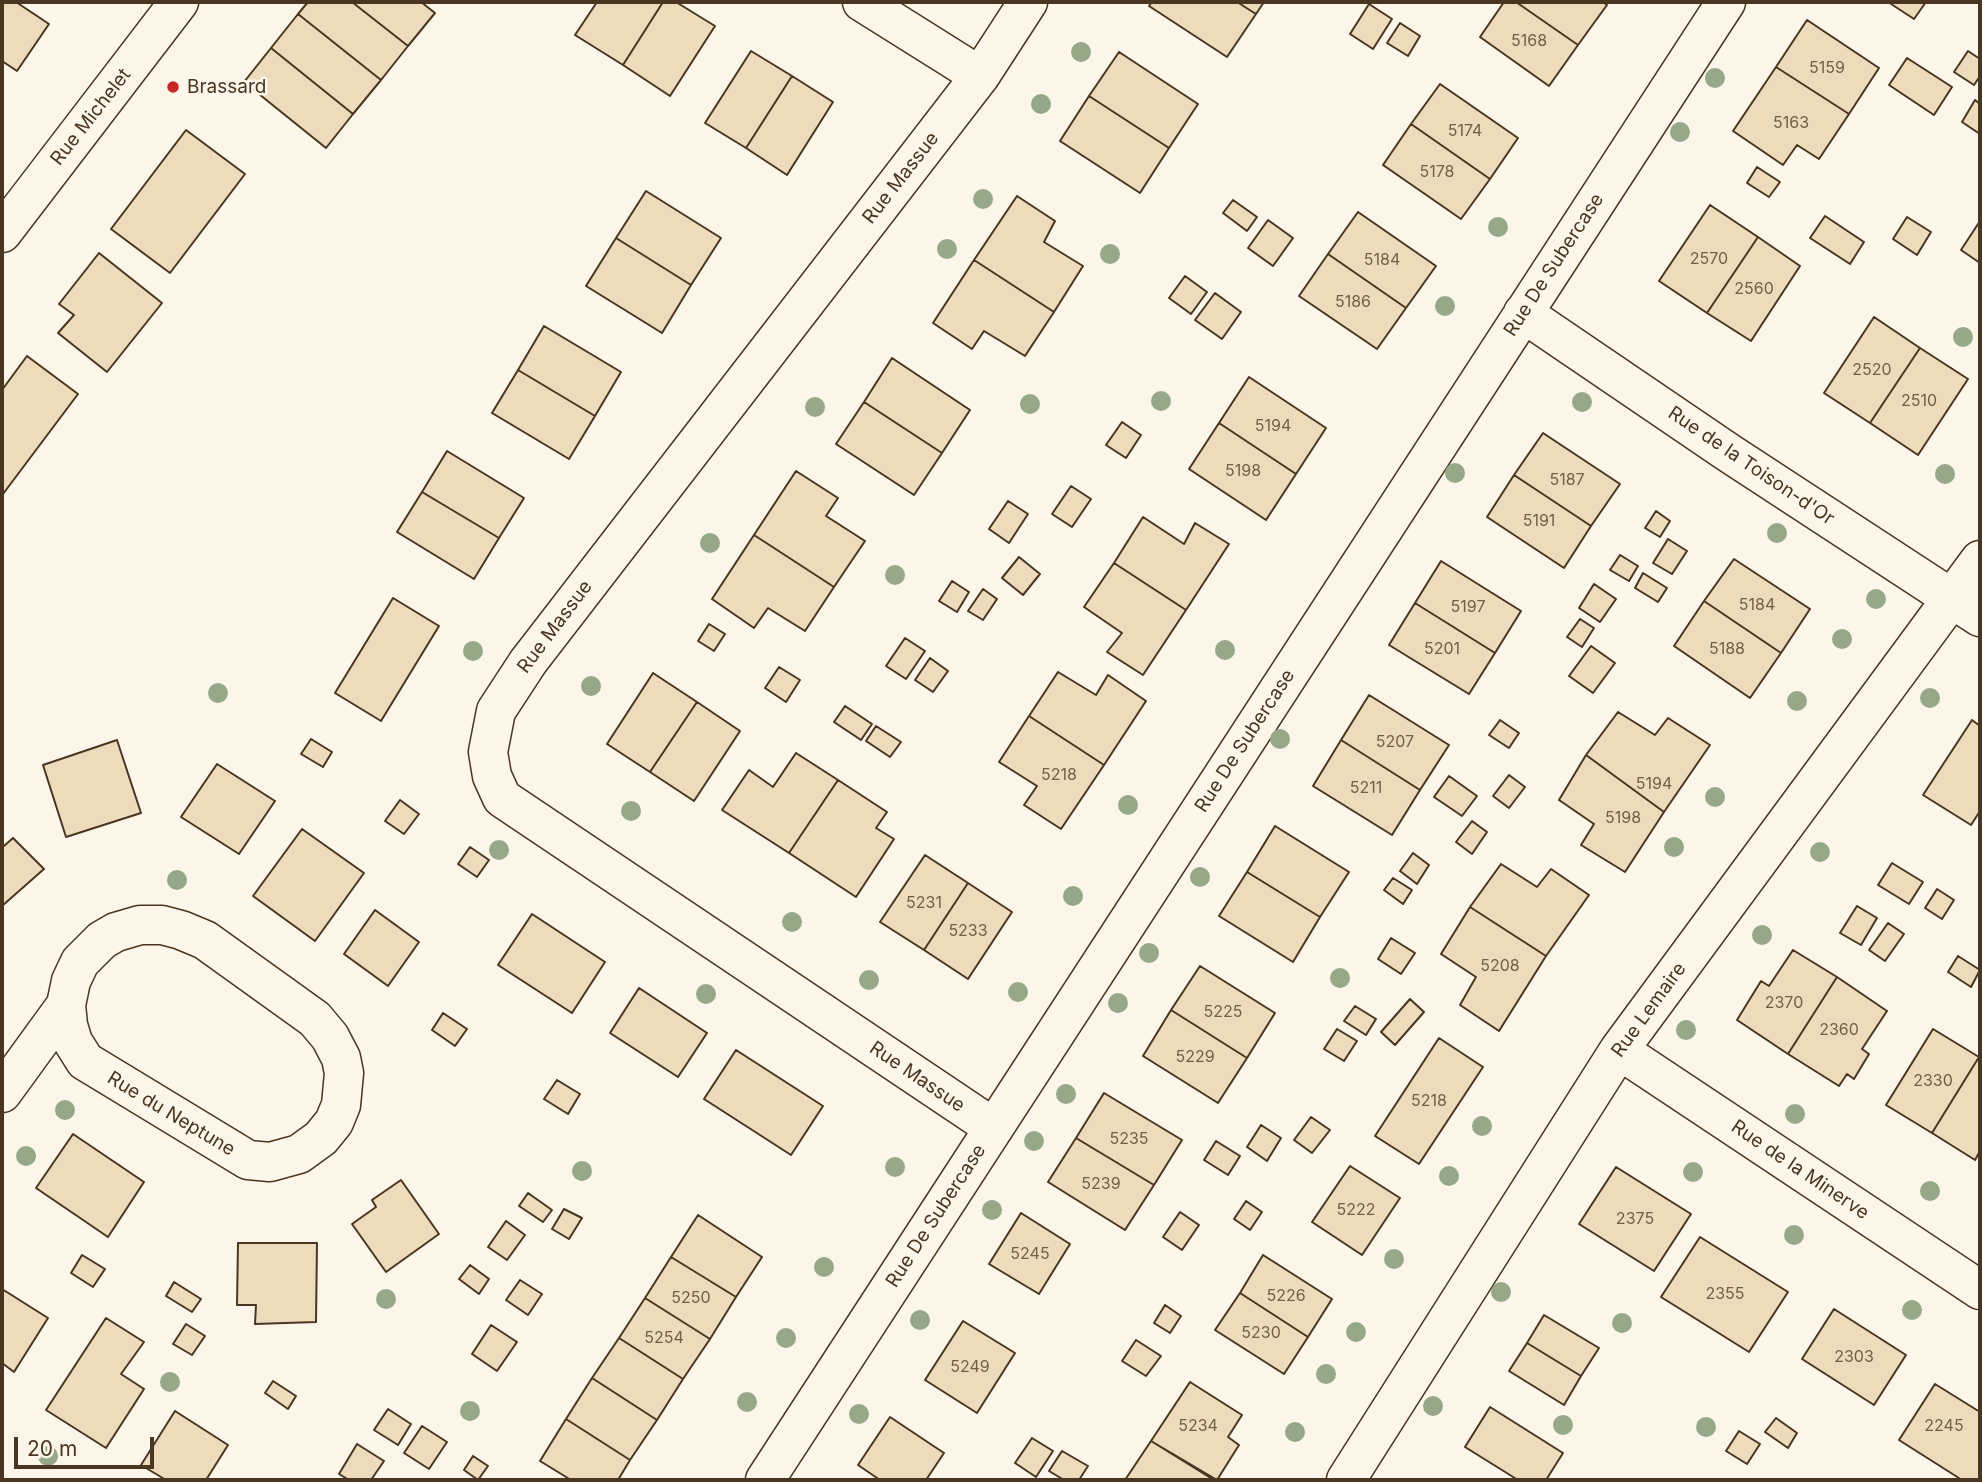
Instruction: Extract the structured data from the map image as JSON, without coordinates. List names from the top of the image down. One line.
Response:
{"streets":{"street":["Rue Michelet","Rue Massue","Rue De Subercase","Rue de la Toison-d'Or","Rue Lemaire","Rue du Neptune","Rue de la Minerve"]},"crossings":[["Rue Massue","Rue De Subercase"],["Rue De Subercase","Rue de la Toison-d'Or"],["Rue de la Toison-d'Or","Rue Lemaire"],["Rue Lemaire","Rue de la Minerve"]],"places":["Brassard"],"house_numbers":["5168","5159","5163","5174","5178","2570","5184","2560","5186","2520","2510","5194","5198","5187","5191","5184","5197","5201","5188","5207","5218","5194","5211","5198","5231","5233","5208","2370","5225","2360","5229","2330","5218","5235","5239","5222","2375","5245","2355","5226","5250","5230","5254","2303","5249","5234","2245"],"scale_bar":"20 m"}
